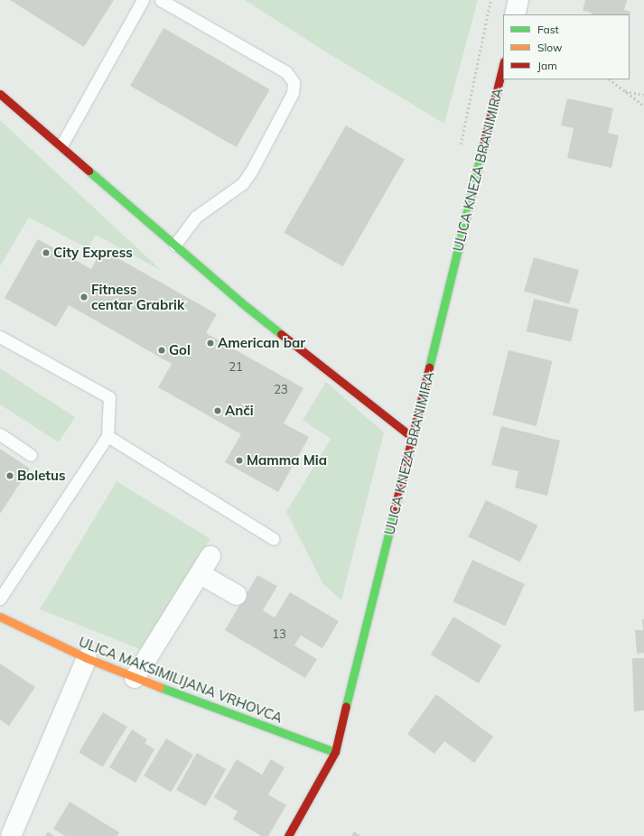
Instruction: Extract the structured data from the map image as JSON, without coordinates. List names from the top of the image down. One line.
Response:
{"streets":{"street":["ULICA KNEZA BRANIMIRA","ULICA MAKSIMILIJANA VRHOVCA"]},"crossings":[["ULICA KNEZA BRANIMIRA","ULICA MAKSIMILIJANA VRHOVCA"]],"places":["City Express","Fitness centar Grabrik","American bar","Gol","Anči","Mamma Mia","Boletus"],"house_numbers":["21","23","13"],"legend":["Fast","Slow","Jam"]}
